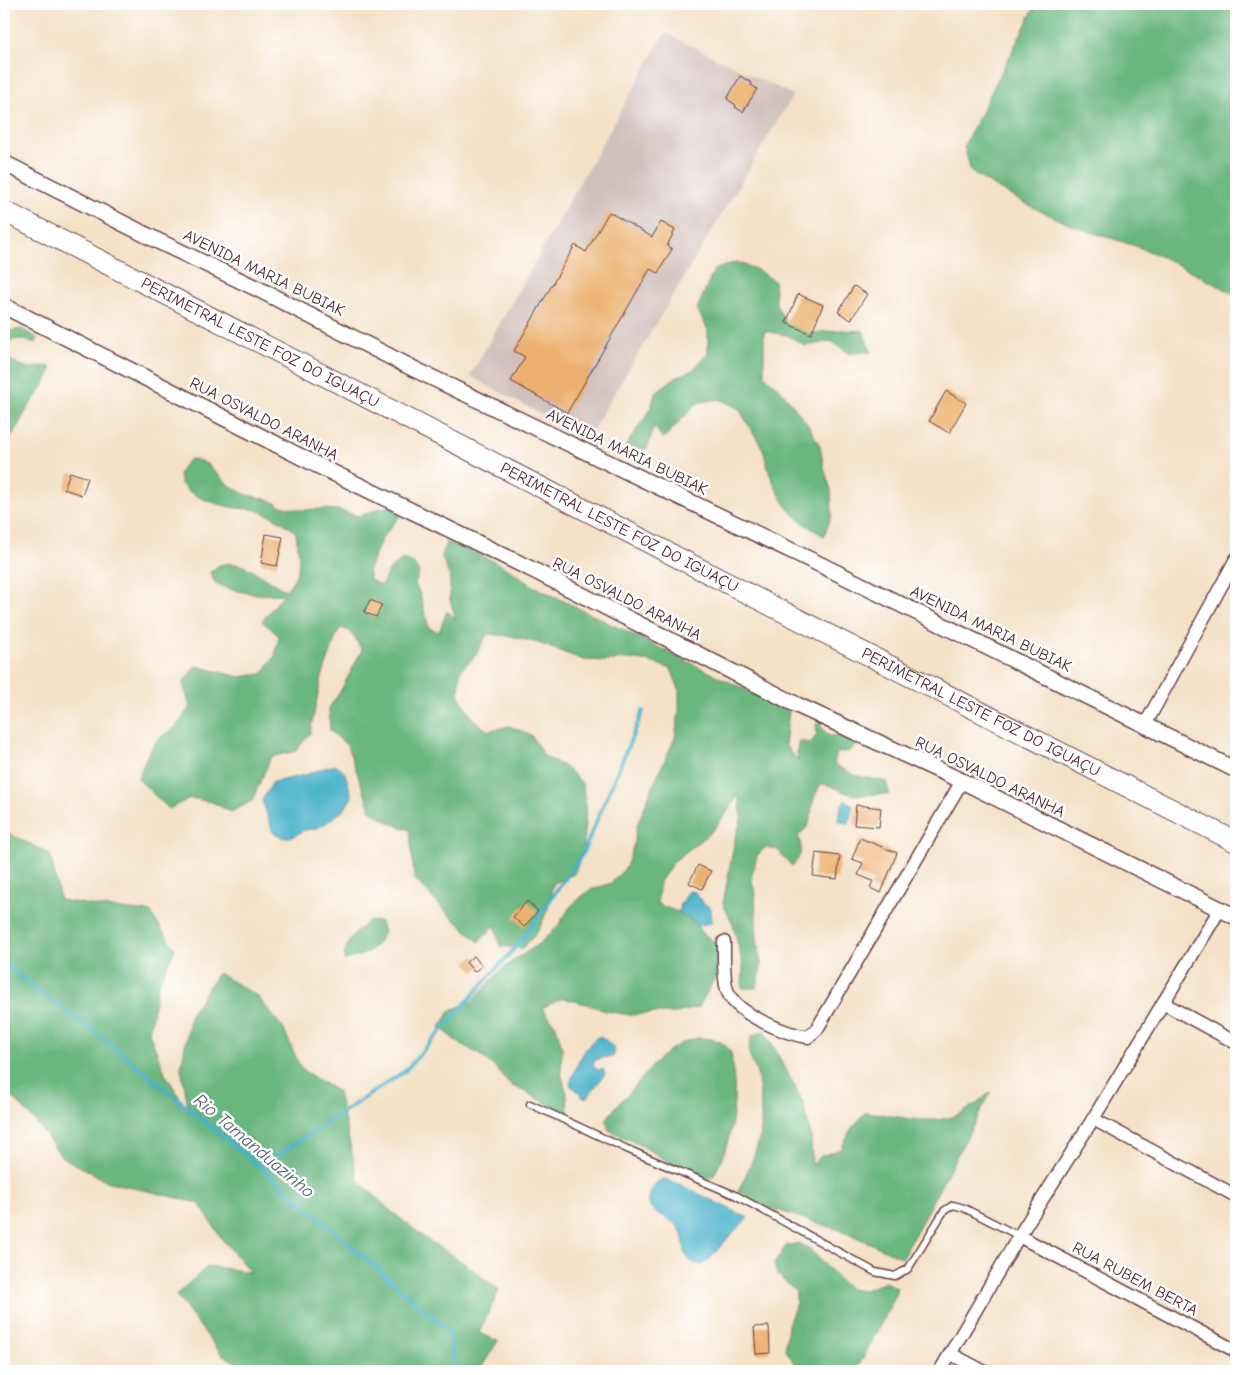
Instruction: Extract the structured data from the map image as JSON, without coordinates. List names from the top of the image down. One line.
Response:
{"streets":{"highway":["PERIMETRAL LESTE FOZ DO IGUAÇU"],"street":["AVENIDA MARIA BUBIAK","RUA OSVALDO ARANHA","RUA RUBEM BERTA"]},"water":["Rio Tamanduazinho"]}
